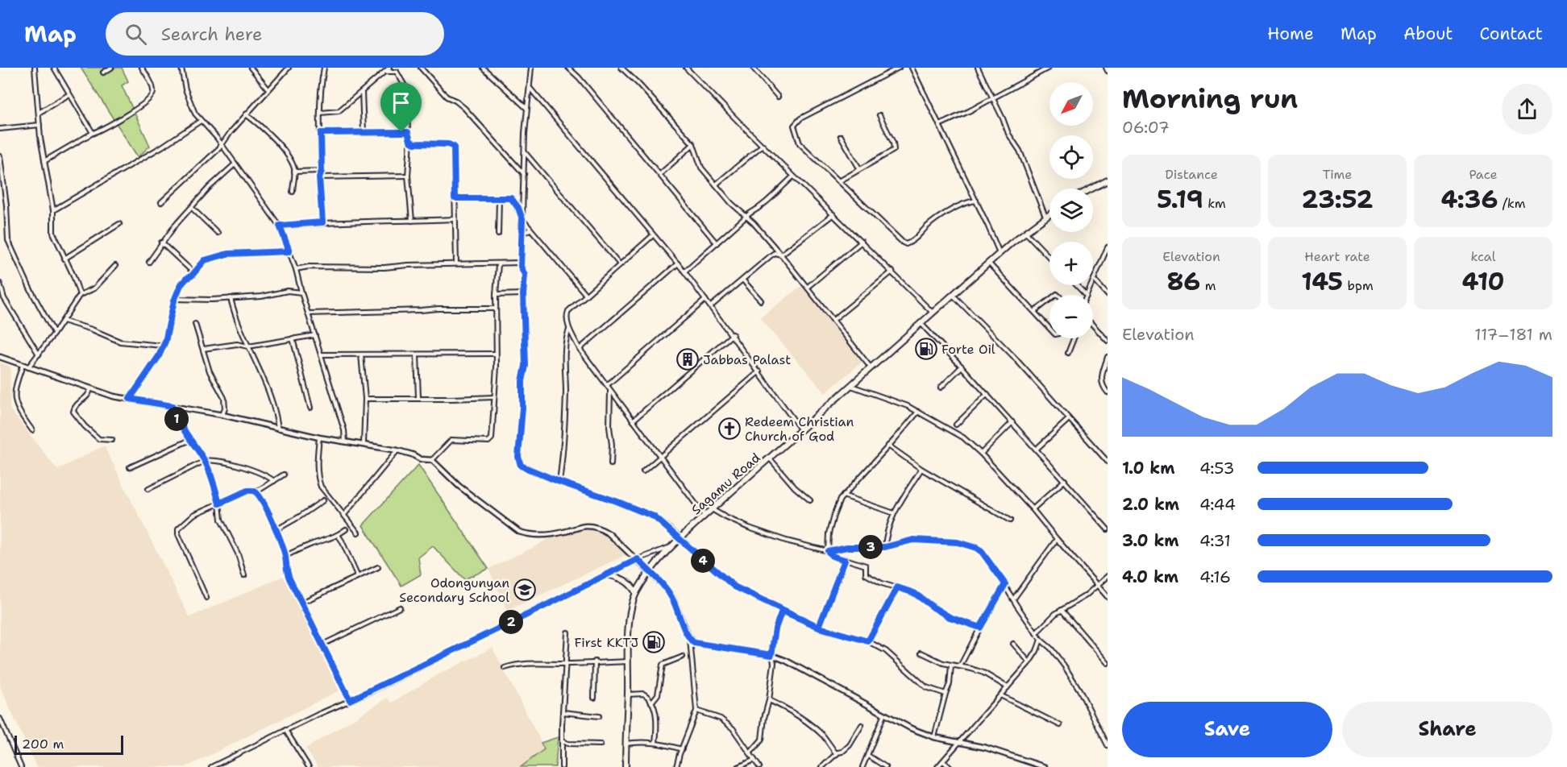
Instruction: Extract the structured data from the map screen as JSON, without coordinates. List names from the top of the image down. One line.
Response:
{"streets":{"highway":["Sagamu Road"]},"places":{"fuel station":["Forte Oil","First KKTJ"],"building":["Jabbas Palast"],"church":["Redeem Christian Church of God"],"school or university":["Odongunyan Secondary School"]},"scale_bar":"200 m","north":"bottom left","page":{"header":"Map","search":"Search here","nav":["Home","Map","About","Contact"],"heading":["Morning run","06:07"],"map_buttons":["+","−"],"stats":[["Distance","5.19 km"],["Time","23:52"],["Pace","4:36 /km"],["Elevation","86 m"],["Heart rate","145 bpm"],["kcal","410"]],"chart":["Elevation","117–181 m"],"pins":["1","3","4","2"],"list":[{"name":"1.0 km","note":"4:53"},{"name":"2.0 km","note":"4:44"},{"name":"3.0 km","note":"4:31"},{"name":"4.0 km","note":"4:16"}],"buttons":["Save","Share"],"scale":"200 m"}}
